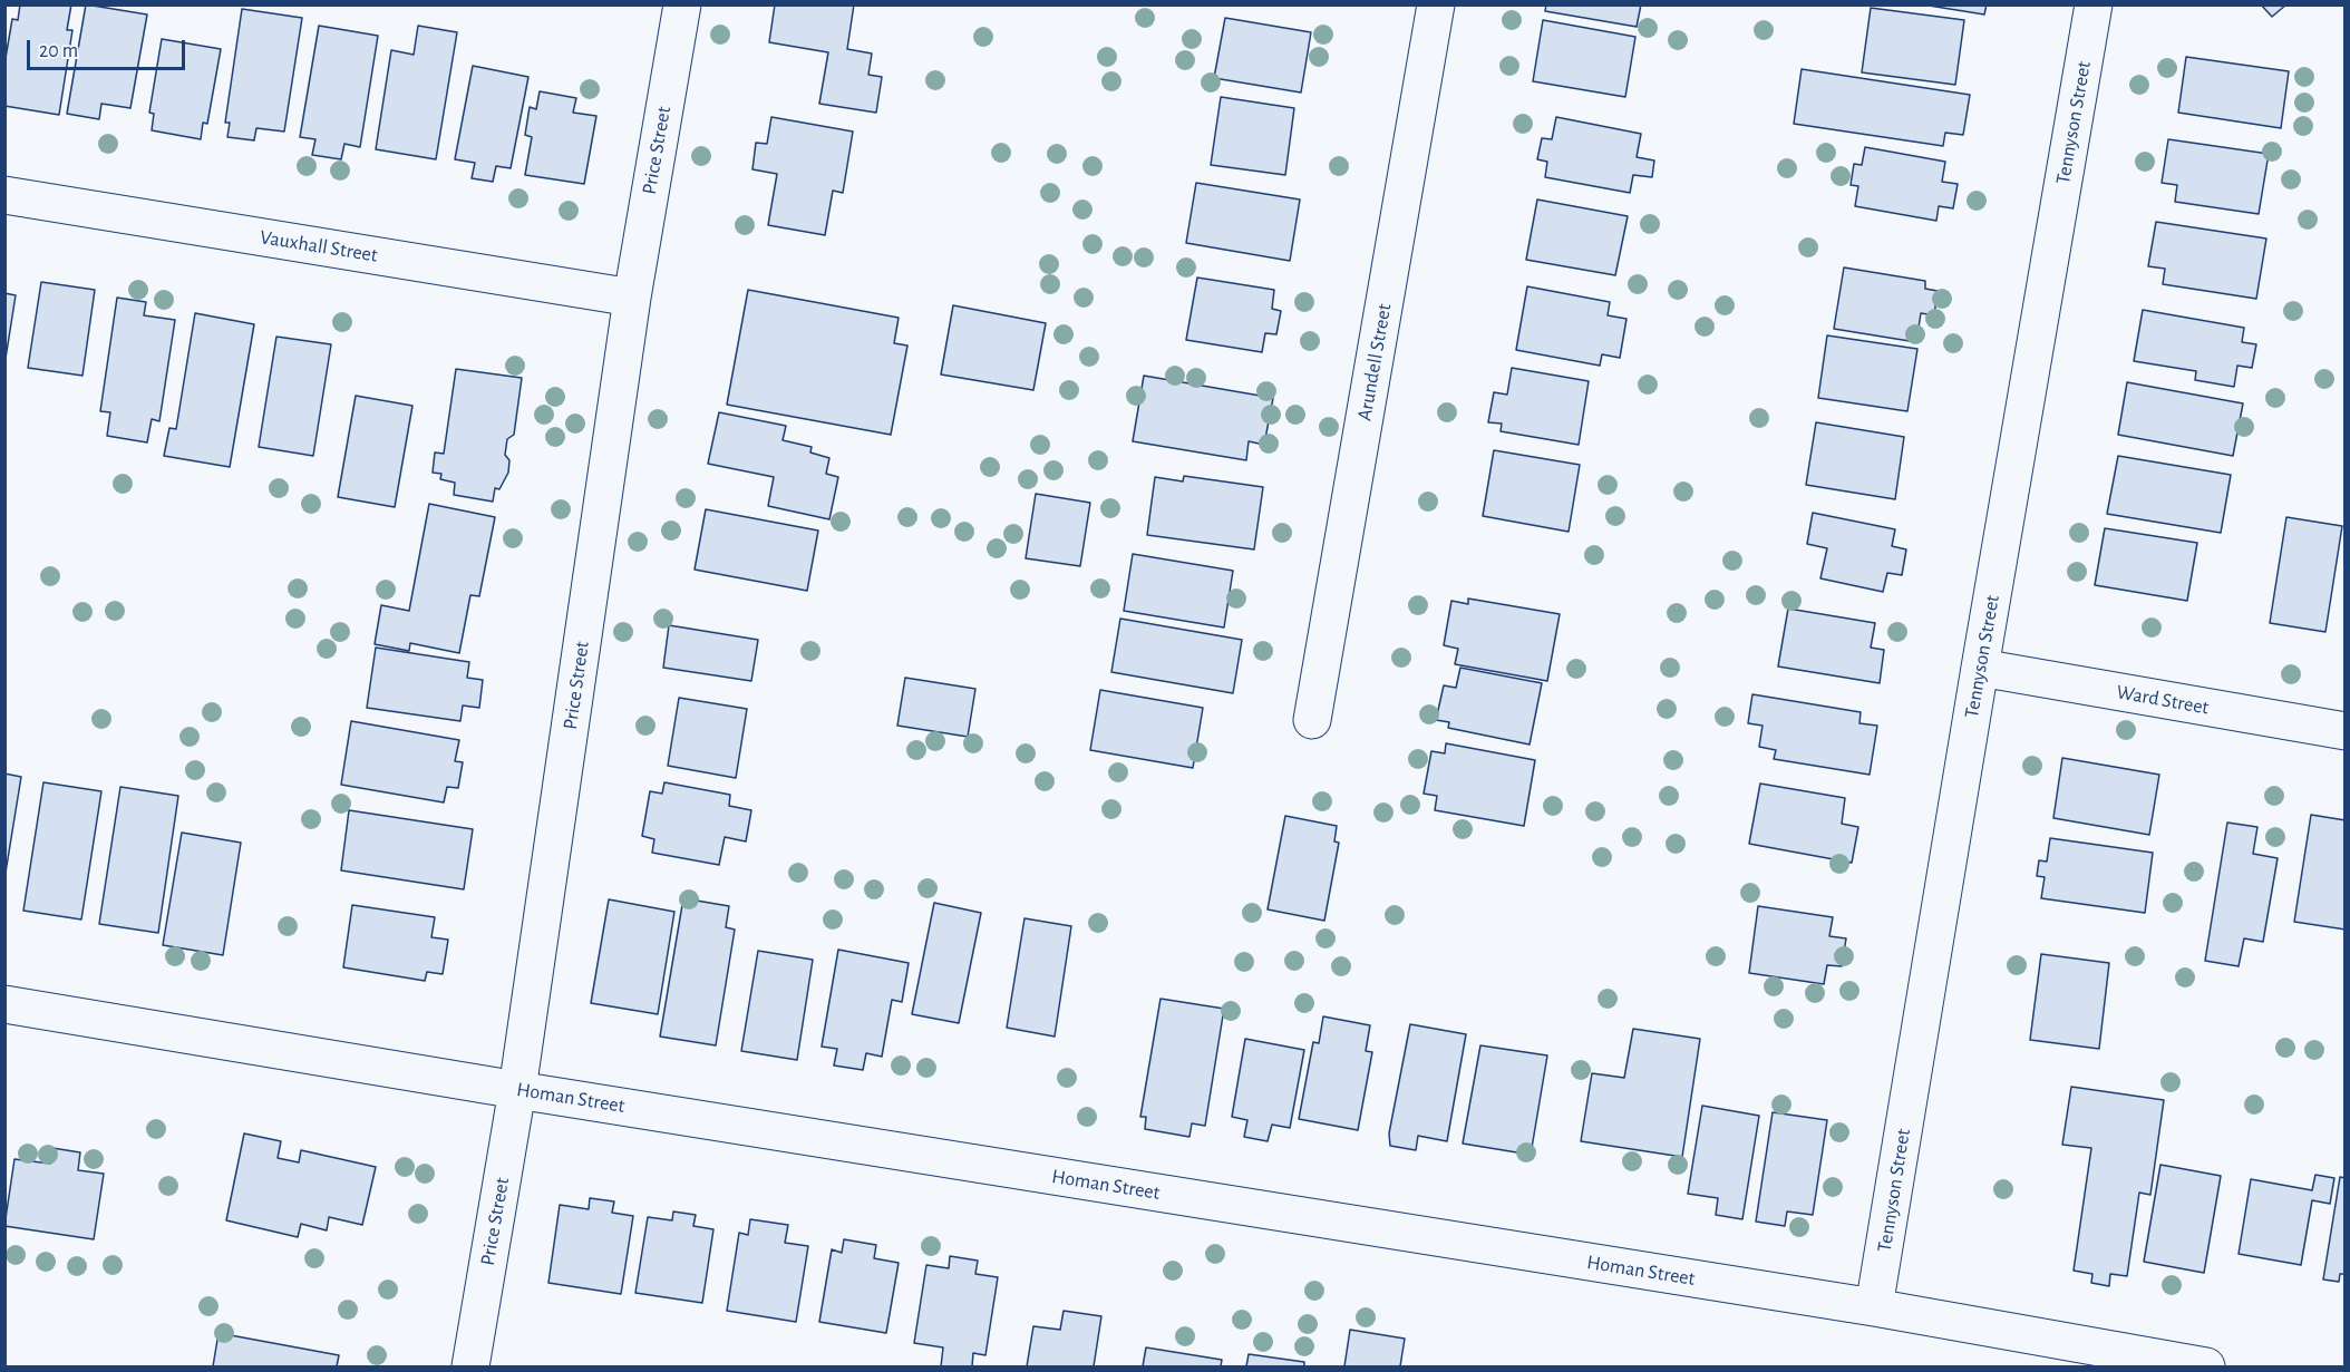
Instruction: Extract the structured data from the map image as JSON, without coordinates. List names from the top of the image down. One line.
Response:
{"streets":{"street":["Tennyson Street","Price Street","Vauxhall Street","Arundell Street","Ward Street","Homan Street"]},"crossings":[["Tennyson Street","Ward Street"],["Tennyson Street","Homan Street"],["Price Street","Vauxhall Street"],["Price Street","Homan Street"]],"scale_bar":"20 m"}
